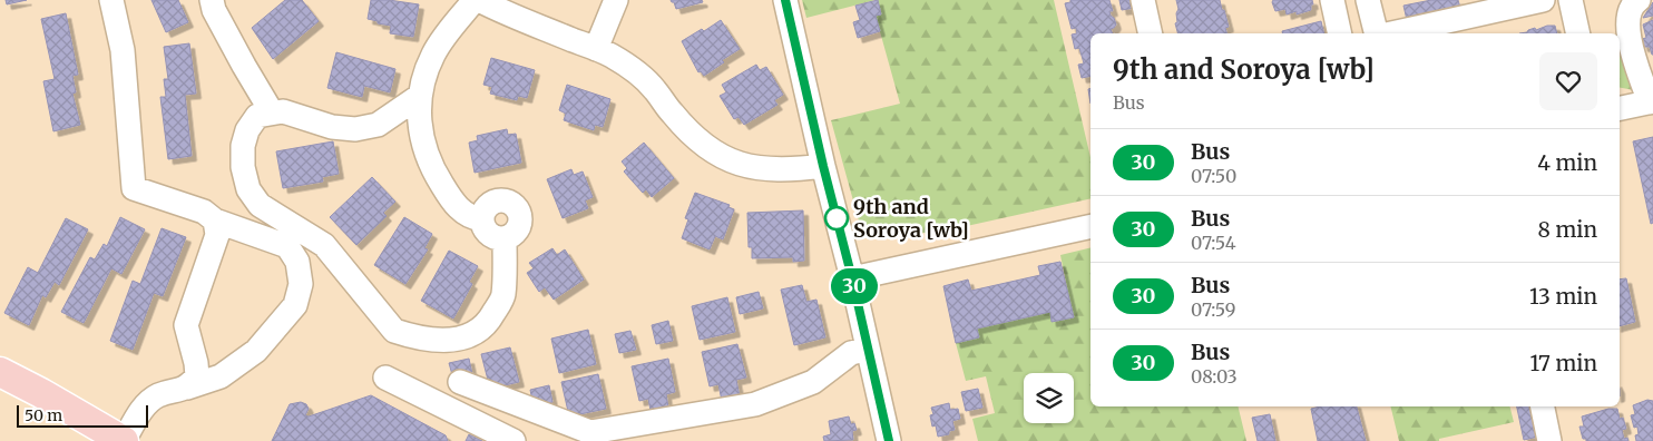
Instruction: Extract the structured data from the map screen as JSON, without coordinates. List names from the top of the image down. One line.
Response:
{"places":["9th and Soroya [wb]"],"lines":["bus line 30"],"scale_bar":"50 m","page":{"on_map":"30","heading":["9th and Soroya [wb]","Bus"],"list":[{"mark":"30","name":"Bus","note":"07:50","value":"4 min"},{"mark":"30","name":"Bus","note":"07:54","value":"8 min"},{"mark":"30","name":"Bus","note":"07:59","value":"13 min"},{"mark":"30","name":"Bus","note":"08:03","value":"17 min"}],"scale":"50 m"}}
